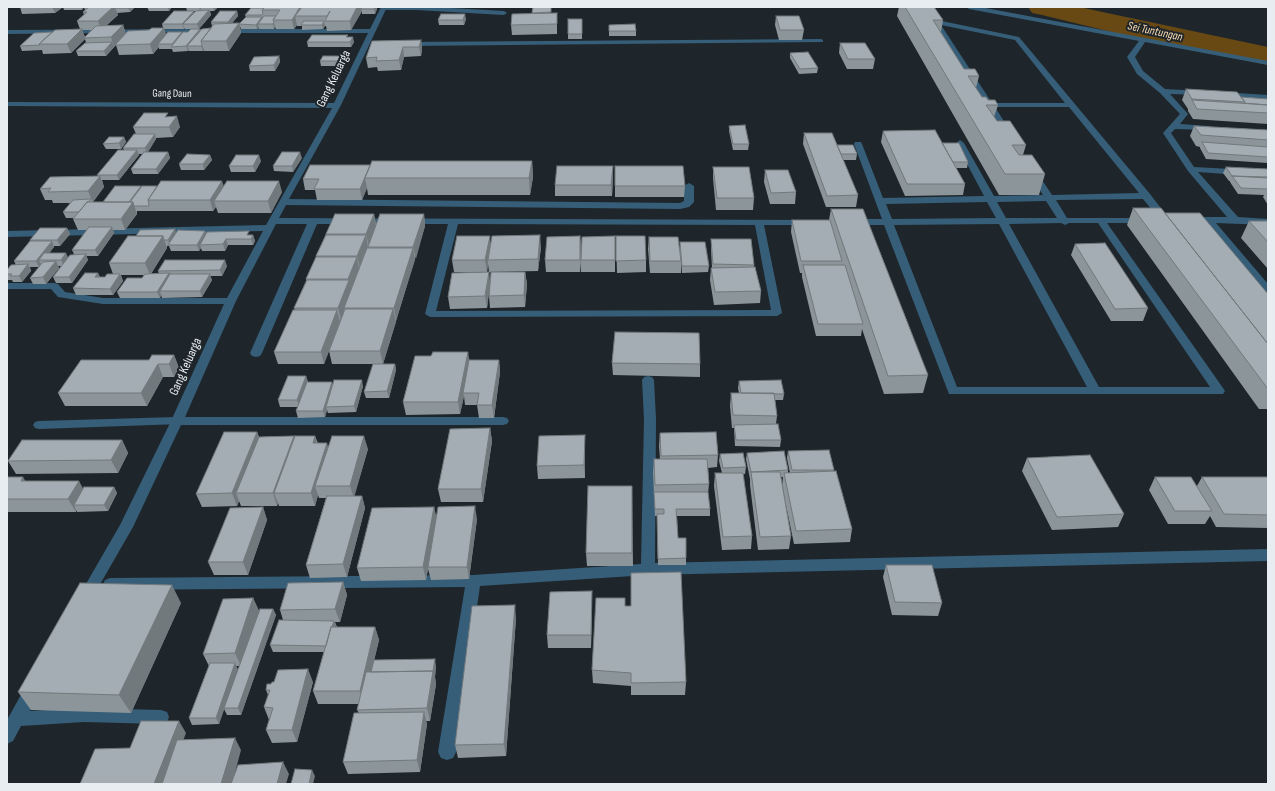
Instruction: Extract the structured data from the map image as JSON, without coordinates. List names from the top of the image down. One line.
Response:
{"streets":{"street":["Gang Keluarga","Gang Daun"]},"crossings":[["Gang Keluarga","Gang Daun"]],"water":["Sei Tuntungan"]}
